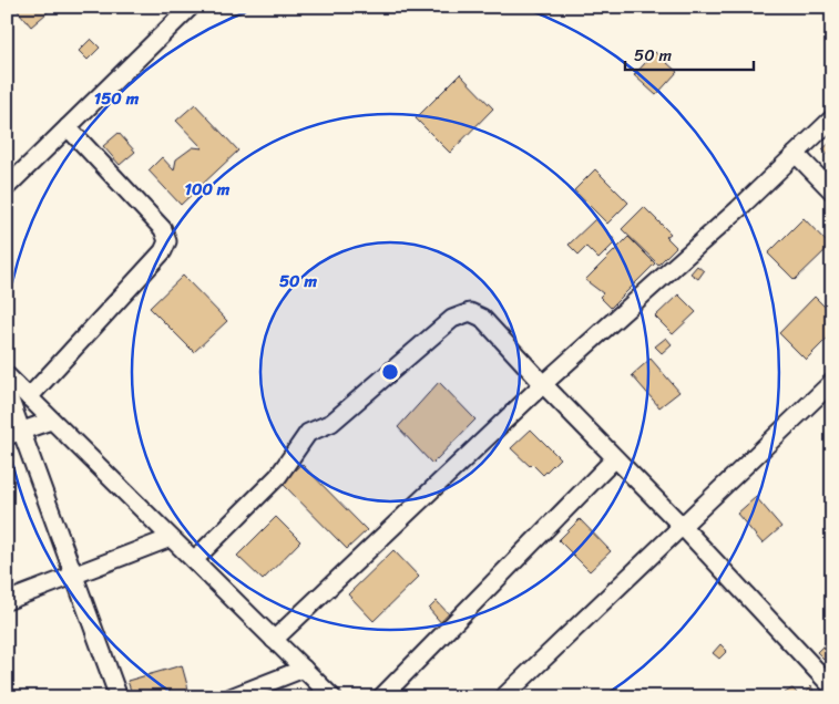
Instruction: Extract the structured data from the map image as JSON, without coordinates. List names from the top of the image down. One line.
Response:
{"scale_bar":"50 m","rings":["150 m","100 m","50 m"]}
